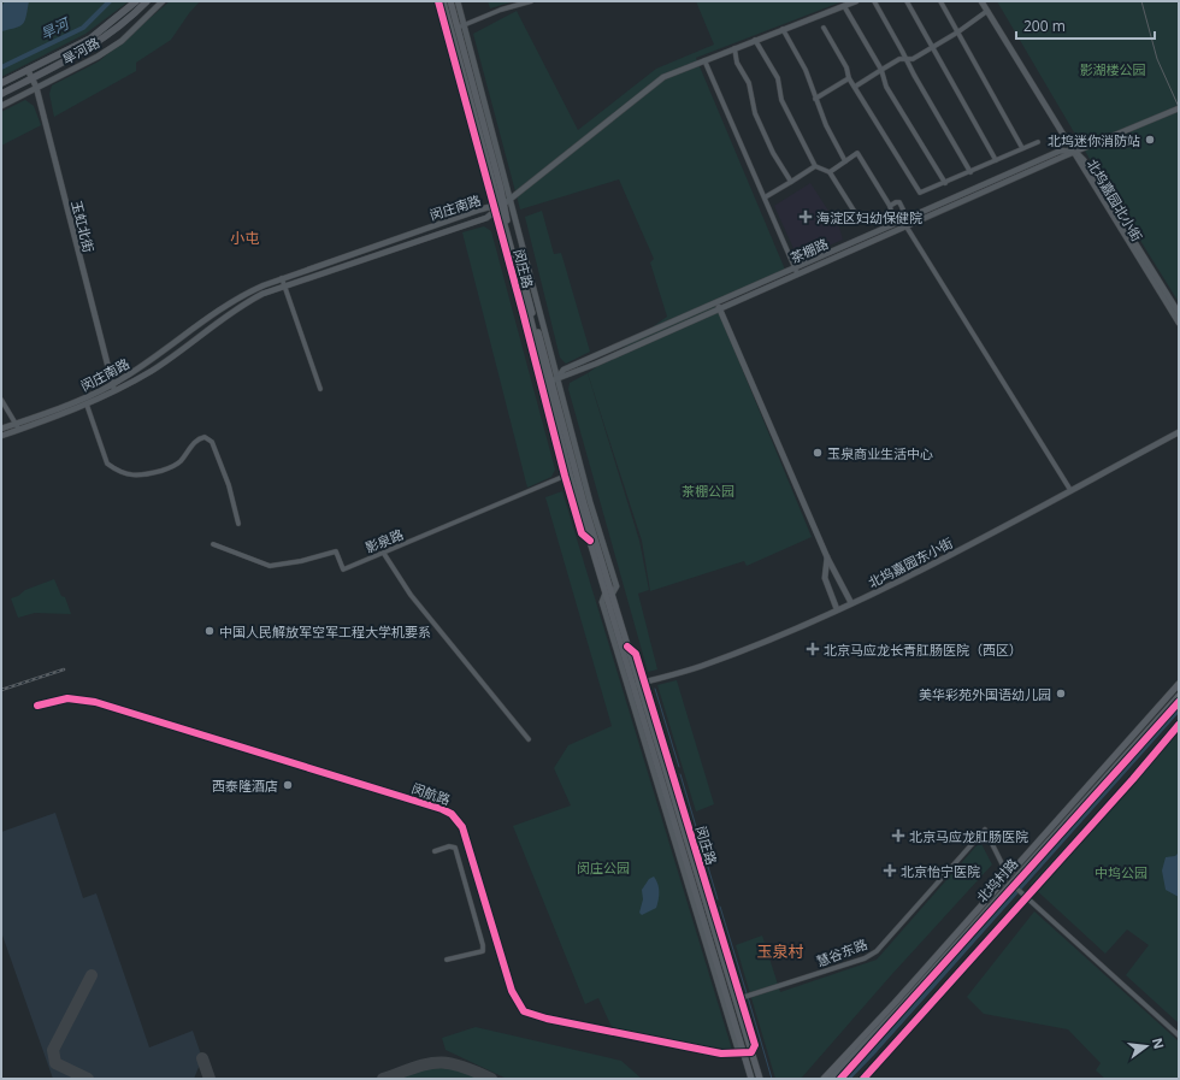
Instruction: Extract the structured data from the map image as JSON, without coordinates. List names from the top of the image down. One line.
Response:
{"streets":{"main road":["旱河路","闵庄路","北坞村路"],"street":["北坞嘉园北小街","闵庄南路","玉虹北街","茶棚路","影泉路","北坞嘉园东小街","闵航路","慧谷东路"]},"crossings":[["旱河路","玉虹北街"],["北坞嘉园北小街","茶棚路"],["闵庄南路","玉虹北街"],["闵庄南路","闵庄路"],["茶棚路","闵庄路"],["闵庄路","影泉路"],["闵庄路","北坞嘉园东小街"],["闵庄路","闵航路"],["闵庄路","慧谷东路"],["北坞村路","慧谷东路"]],"districts":["小屯","玉泉村"],"water":["旱河"],"parks":["影湖楼公园","茶棚公园","闵庄公园","中坞公园"],"places":{"other":["北坞迷你消防站","玉泉商业生活中心","中国人民解放军空军工程大学机要系","美华彩苑外国语幼儿园","西泰隆酒店"],"health":["海淀区妇幼保健院","北京马应龙长青肛肠医院（西区）","北京马应龙肛肠医院","北京怡宁医院"]},"scale_bar":"200 m","north":"right"}
